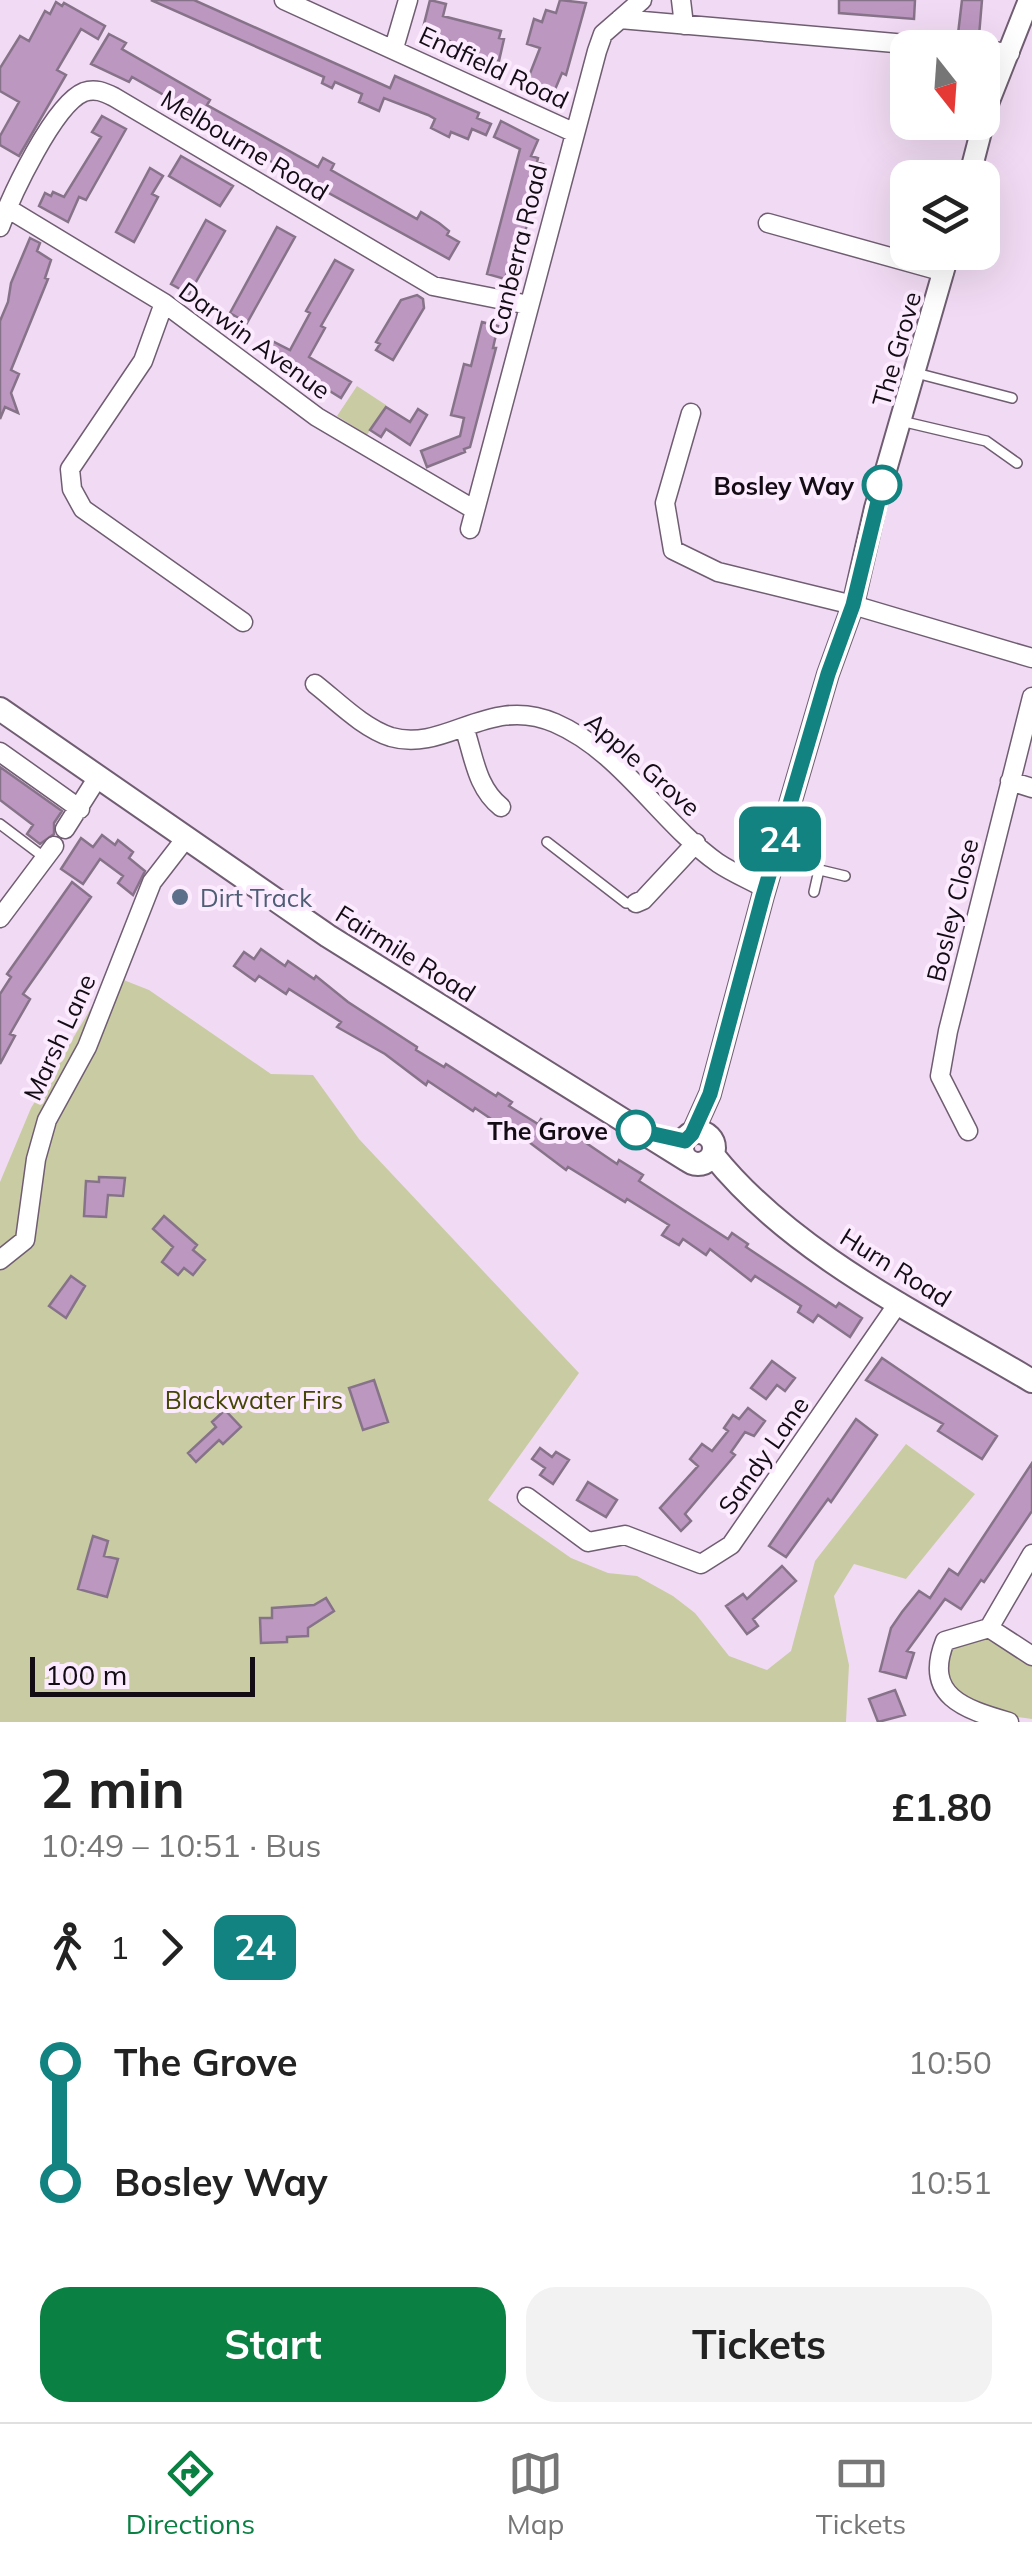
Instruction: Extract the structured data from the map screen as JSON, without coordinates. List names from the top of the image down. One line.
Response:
{"streets":{"main road":["Fairmile Road","Hurn Road"],"street":["Endfield Road","Melbourne Road","Canberra Road","Darwin Avenue","The Grove","Apple Grove","Bosley Close","Marsh Lane","Sandy Lane"]},"crossings":[["Endfield Road","Canberra Road"],["Melbourne Road","Canberra Road"],["Melbourne Road","Darwin Avenue"],["Canberra Road","Darwin Avenue"],["The Grove","Apple Grove"],["The Grove","Fairmile Road"],["The Grove","Hurn Road"],["Fairmile Road","Marsh Lane"],["Fairmile Road","Hurn Road"],["Hurn Road","Sandy Lane"]],"parks":["Blackwater Firs"],"places":["Bosley Way","Dirt Track","The Grove"],"lines":["bus line 24"],"scale_bar":"100 m","north":"bottom","page":{"on_map":"24","scale":"100 m","heading":["2 min","10:49 – 10:51 · Bus","£1.80"],"legs":["1","24"],"list":[{"name":"The Grove","value":"10:50"},{"name":"Bosley Way","value":"10:51"}],"buttons":["Start","Tickets"],"tabs":["Directions","Map","Tickets"]}}
